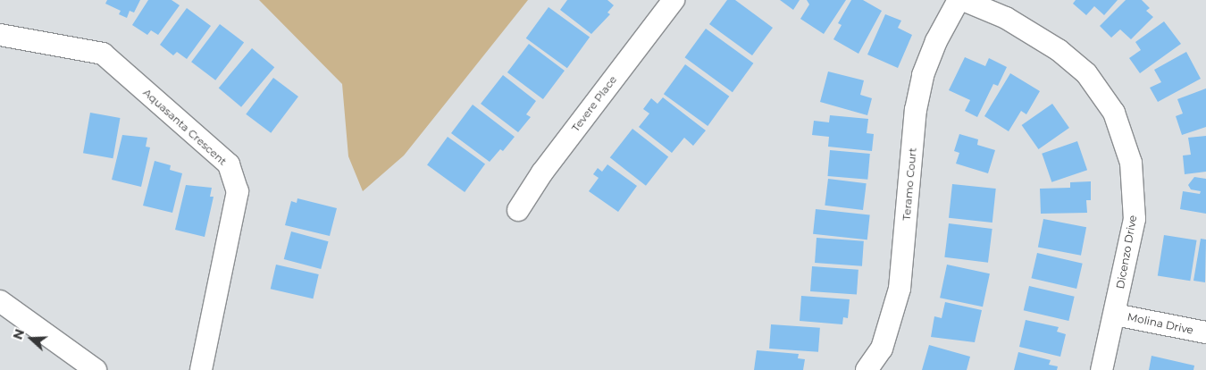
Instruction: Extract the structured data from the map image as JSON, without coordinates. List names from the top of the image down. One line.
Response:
{"streets":{"street":["Tevere Place","Aquasanta Crescent","Teramo Court","Dicenzo Drive","Molina Drive"]},"crossings":[["Dicenzo Drive","Molina Drive"]],"north":"left"}
